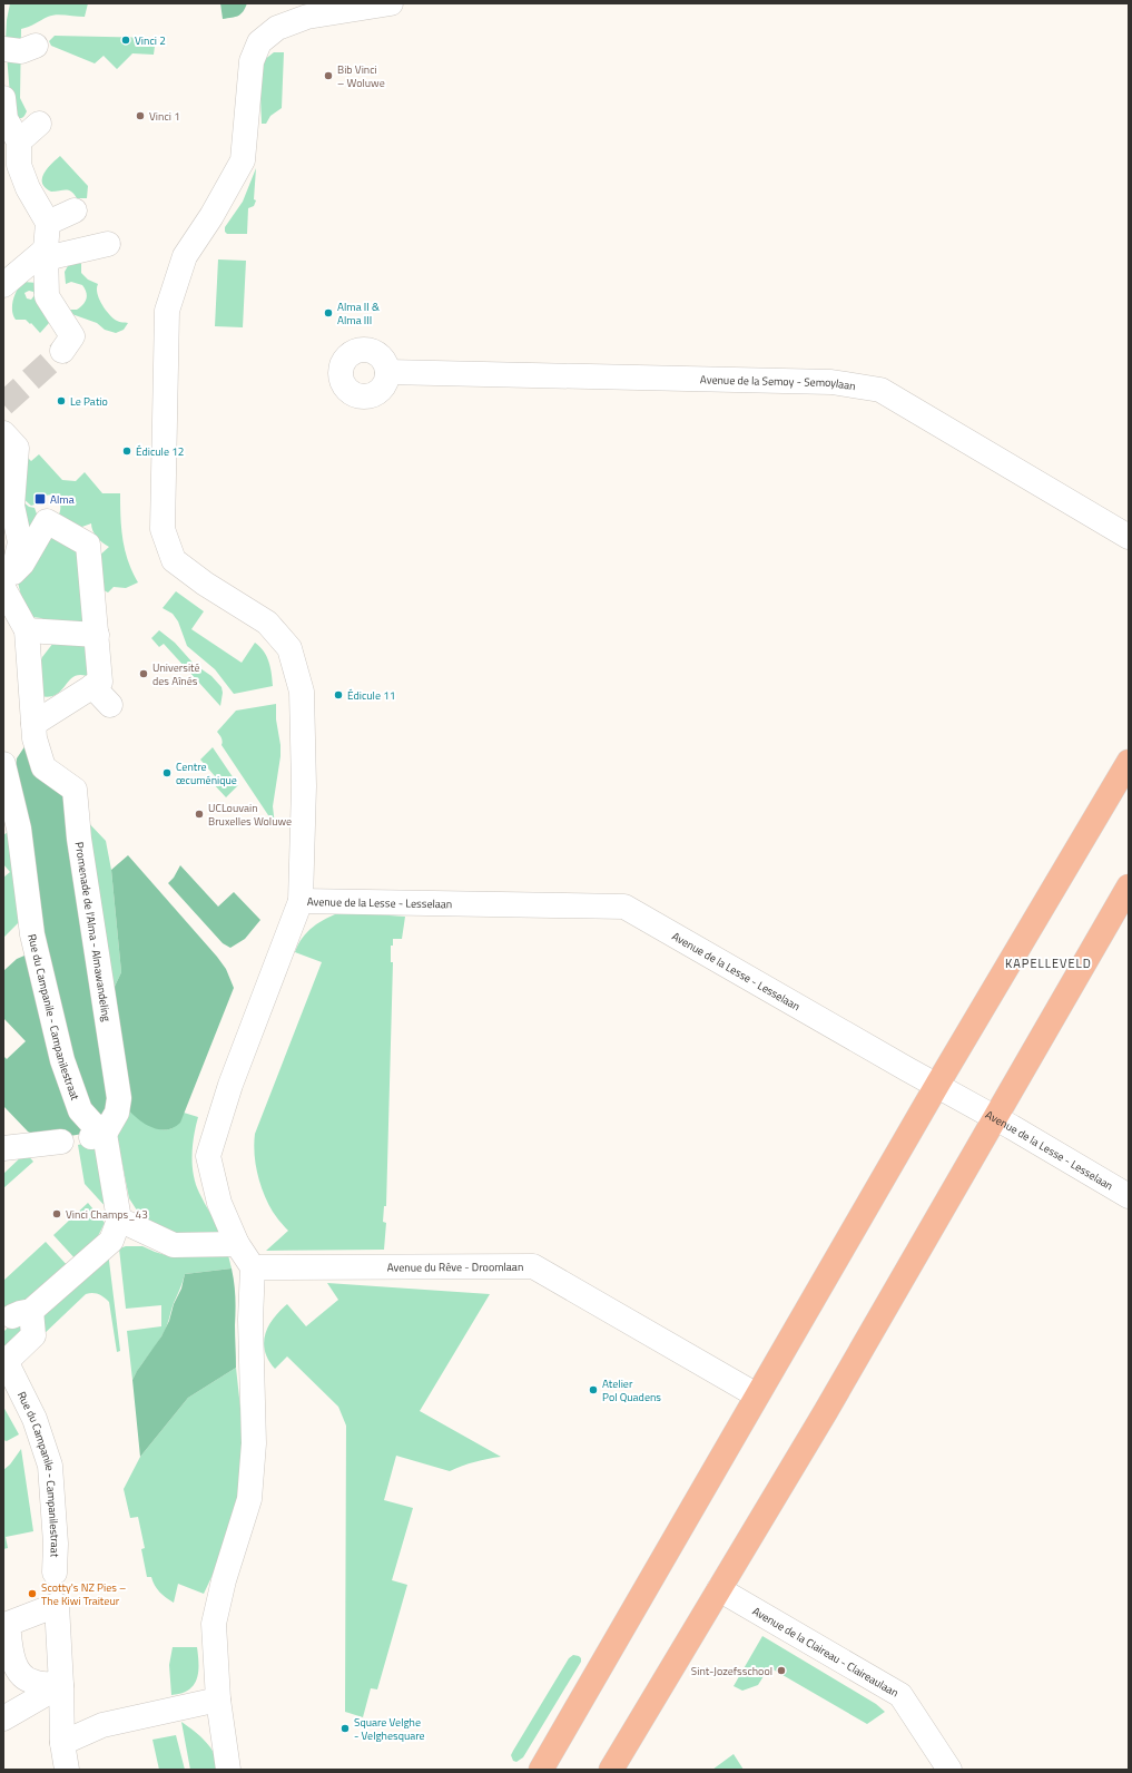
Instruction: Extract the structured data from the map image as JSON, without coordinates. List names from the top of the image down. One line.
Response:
{"streets":{"street":["Avenue de la Semoy - Semoylaan","Avenue de la Lesse - Lesselaan","Promenade de l'Alma - Almawandeling","Rue du Campanile - Campanilestraat","Avenue du Rêve - Droomlaan","Avenue de la Claireau - Claireaulaan"]},"crossings":[["Promenade de l'Alma - Almawandeling","Rue du Campanile - Campanilestraat"]],"districts":["KAPELLEVELD"],"places":{"other":["Vinci 2","Bib Vinci – Woluwe","Vinci 1","Alma II & Alma III","Le Patio","Édicule 12","Université des Aînés","Édicule 11","Centre œcuménique","UCLouvain Bruxelles Woluwe","Vinci Champs_43","Atelier Pol Quadens","Scotty's NZ Pies – The Kiwi Traiteur","Sint-Jozefsschool","Square Velghe - Velghesquare"],"transit":["Alma"]}}
